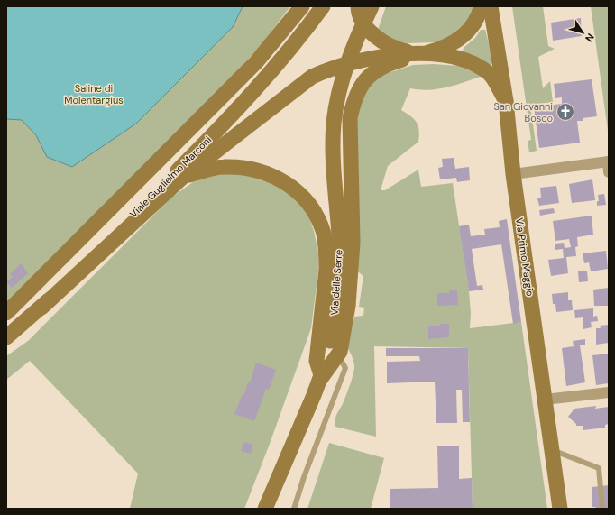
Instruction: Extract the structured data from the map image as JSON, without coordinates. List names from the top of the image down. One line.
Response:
{"streets":{"main road":["Viale Guglielmo Marconi","Via Primo Maggio","Via delle Serre"]},"parks":["Saline di Molentargius"],"places":{"church":["San Giovanni Bosco"]},"north":"bottom right"}
